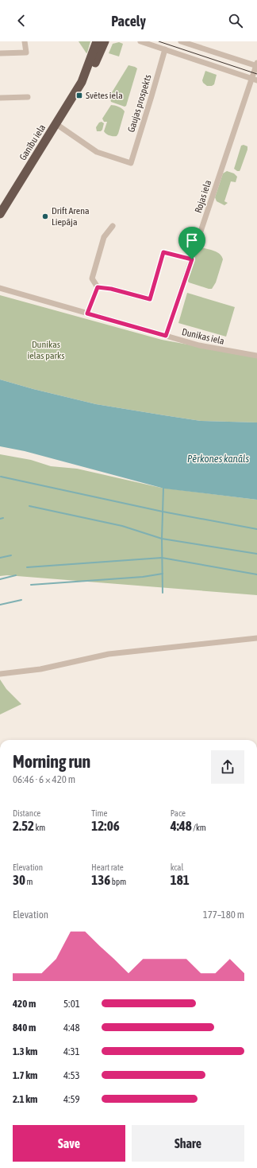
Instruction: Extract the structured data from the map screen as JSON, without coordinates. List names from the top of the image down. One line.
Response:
{"streets":{"highway":["Ganību iela"],"street":["Gaujas prospekts","Rojas iela","Dunikas iela"]},"crossings":[["Gaujas prospekts","Ganību iela"],["Rojas iela","Dunikas iela"]],"water":["Pērkones kanāls"],"parks":["Dunikas ielas parks"],"places":{"transit":["Svētes iela"],"other":["Drift Arena Liepāja"]},"page":{"header":"Pacely","heading":["Morning run","06:46 · 6 × 420 m"],"stats":[["Distance","2.52 km"],["Time","12:06"],["Pace","4:48 /km"],["Elevation","30 m"],["Heart rate","136 bpm"],["kcal","181"]],"chart":["Elevation","177–180 m"],"list":[{"name":"420 m","note":"5:01"},{"name":"840 m","note":"4:48"},{"name":"1.3 km","note":"4:31"},{"name":"1.7 km","note":"4:53"},{"name":"2.1 km","note":"4:59"}],"buttons":["Save","Share"]}}
